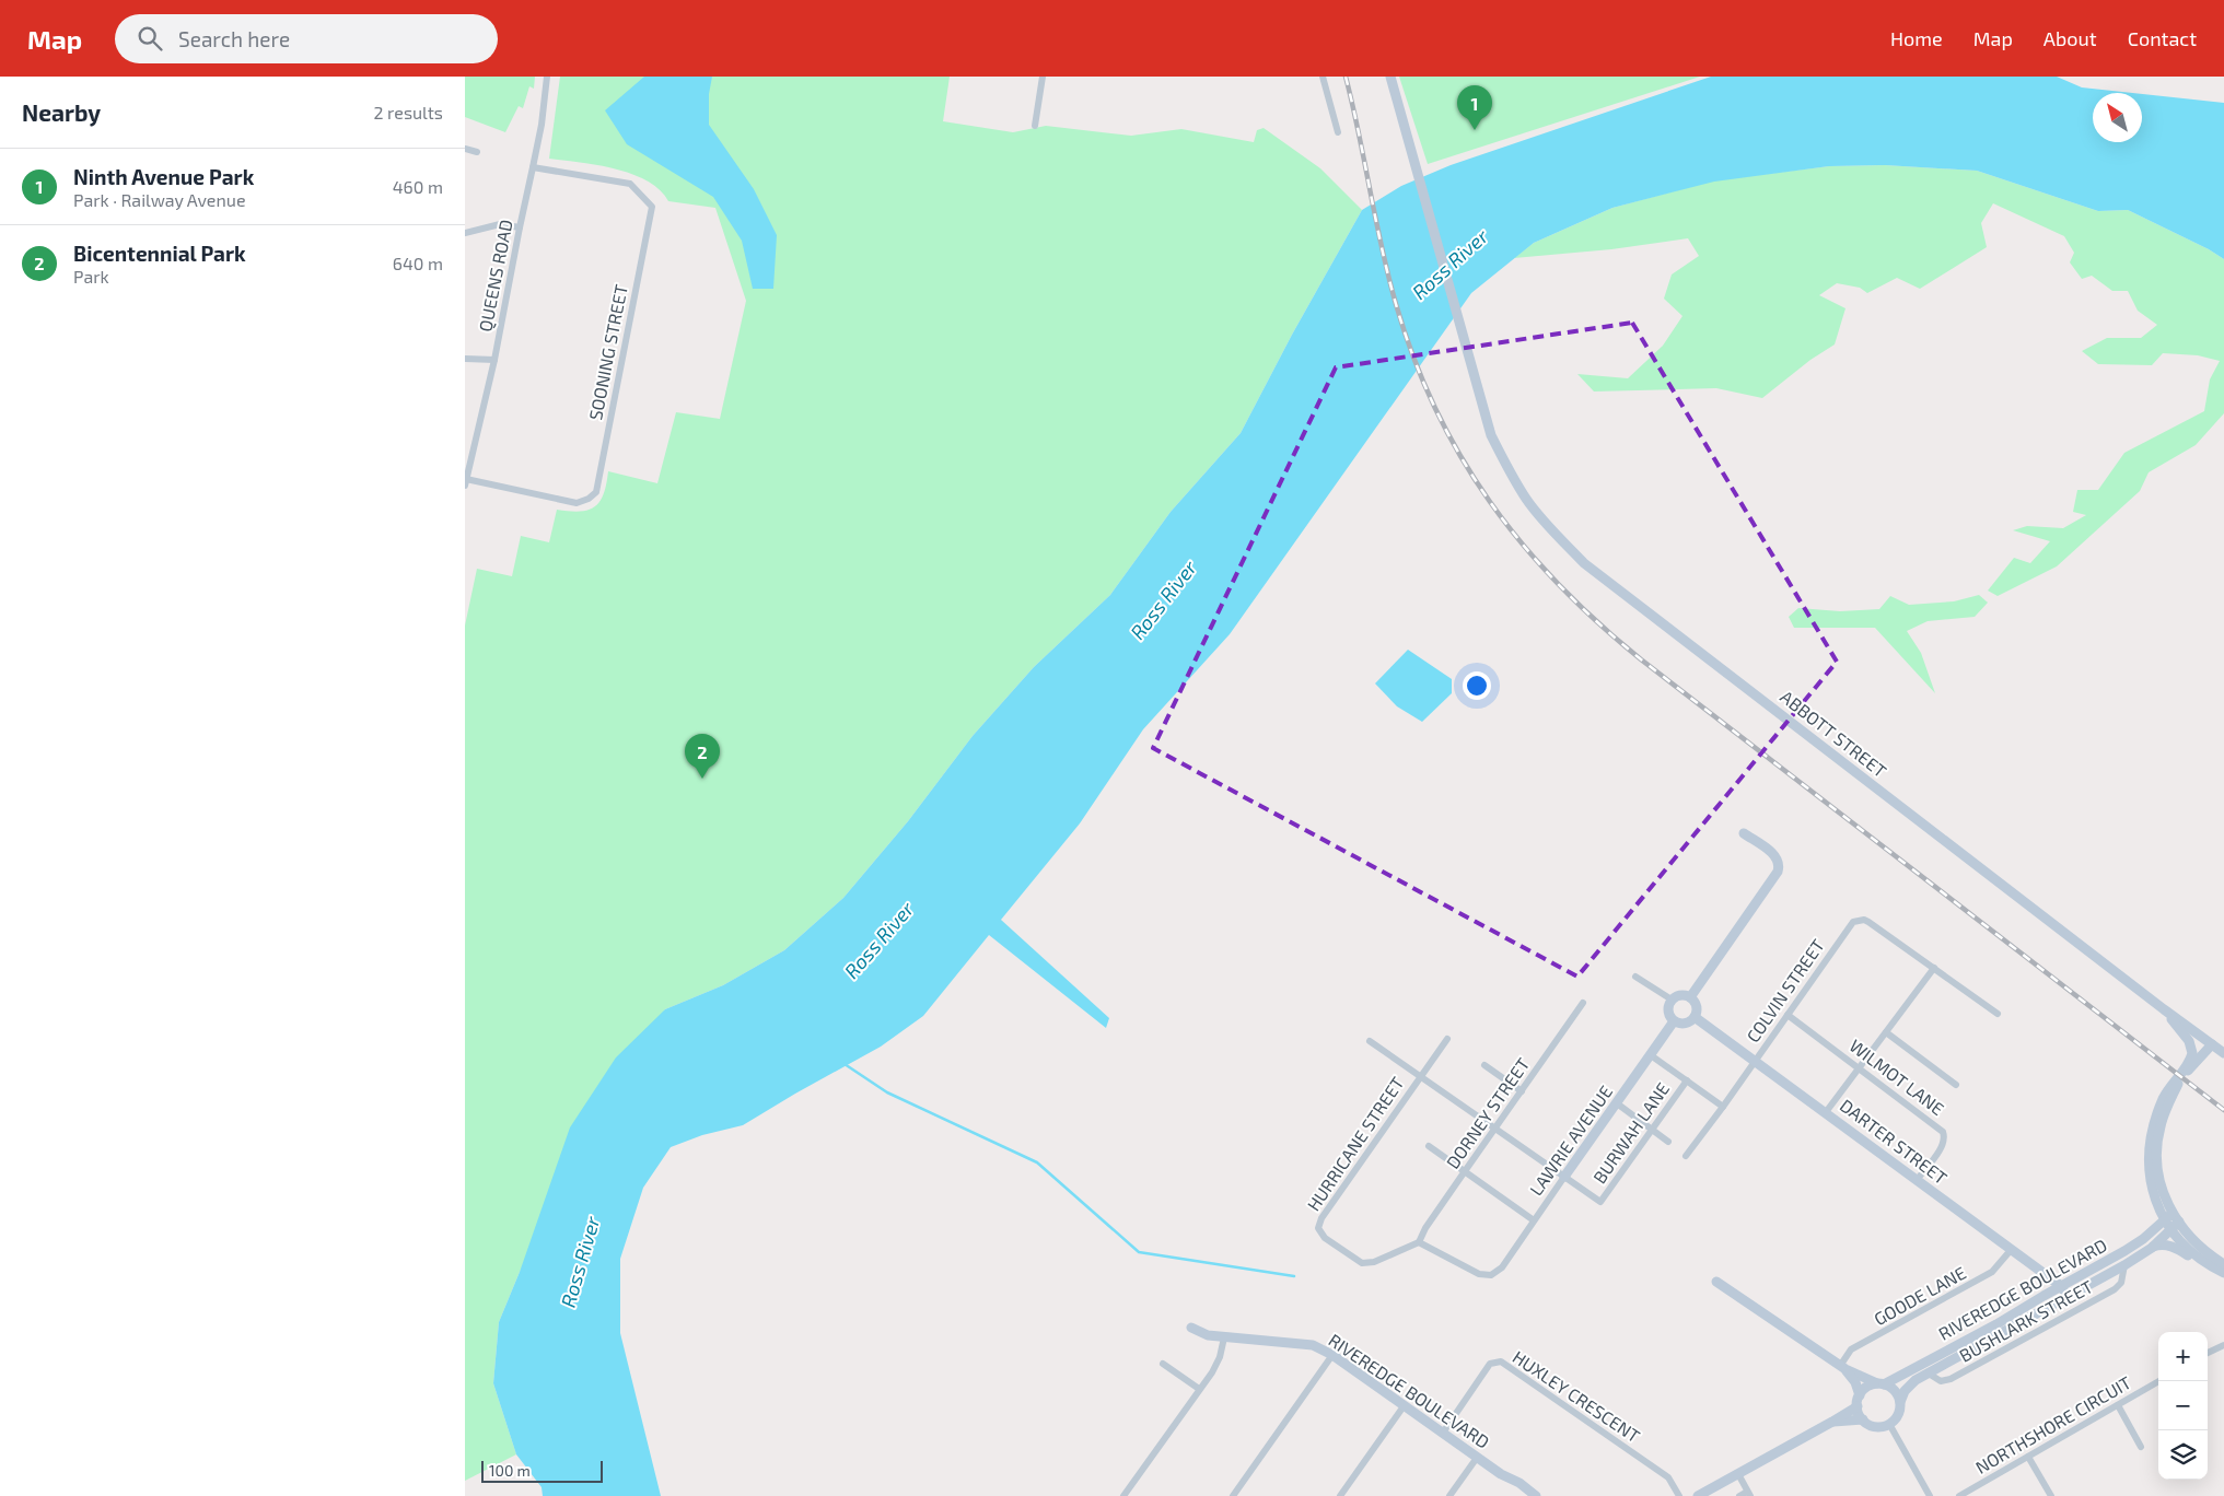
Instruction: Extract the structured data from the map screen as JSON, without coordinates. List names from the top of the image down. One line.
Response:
{"streets":{"street":["QUEENS ROAD","SOONING STREET","ABBOTT STREET","COLVIN STREET","WILMOT LANE","DORNEY STREET","BURWAH LANE","LAWRIE AVENUE","DARTER STREET","HURRICANE STREET","RIVEREDGE BOULEVARD","GOODE LANE","BUSHLARK STREET","HUXLEY CRESCENT","NORTHSHORE CIRCUIT"]},"crossings":[["QUEENS ROAD","SOONING STREET"],["COLVIN STREET","WILMOT LANE"],["COLVIN STREET","DARTER STREET"],["WILMOT LANE","DARTER STREET"],["DORNEY STREET","LAWRIE AVENUE"],["DORNEY STREET","HURRICANE STREET"],["BURWAH LANE","LAWRIE AVENUE"],["LAWRIE AVENUE","DARTER STREET"],["LAWRIE AVENUE","HURRICANE STREET"],["DARTER STREET","RIVEREDGE BOULEVARD"],["DARTER STREET","GOODE LANE"],["RIVEREDGE BOULEVARD","BUSHLARK STREET"],["RIVEREDGE BOULEVARD","HUXLEY CRESCENT"]],"water":["Ross River"],"scale_bar":"100 m","north":"top left","page":{"header":"Map","search":"Search here","nav":["Home","Map","About","Contact"],"heading":["Nearby","2 results"],"pins":["1","2"],"list":[{"mark":"1","name":"Ninth Avenue Park","note":"Park · Railway Avenue","value":"460 m"},{"mark":"2","name":"Bicentennial Park","note":"Park","value":"640 m"}],"map_buttons":["+","−"],"scale":"100 m"}}
